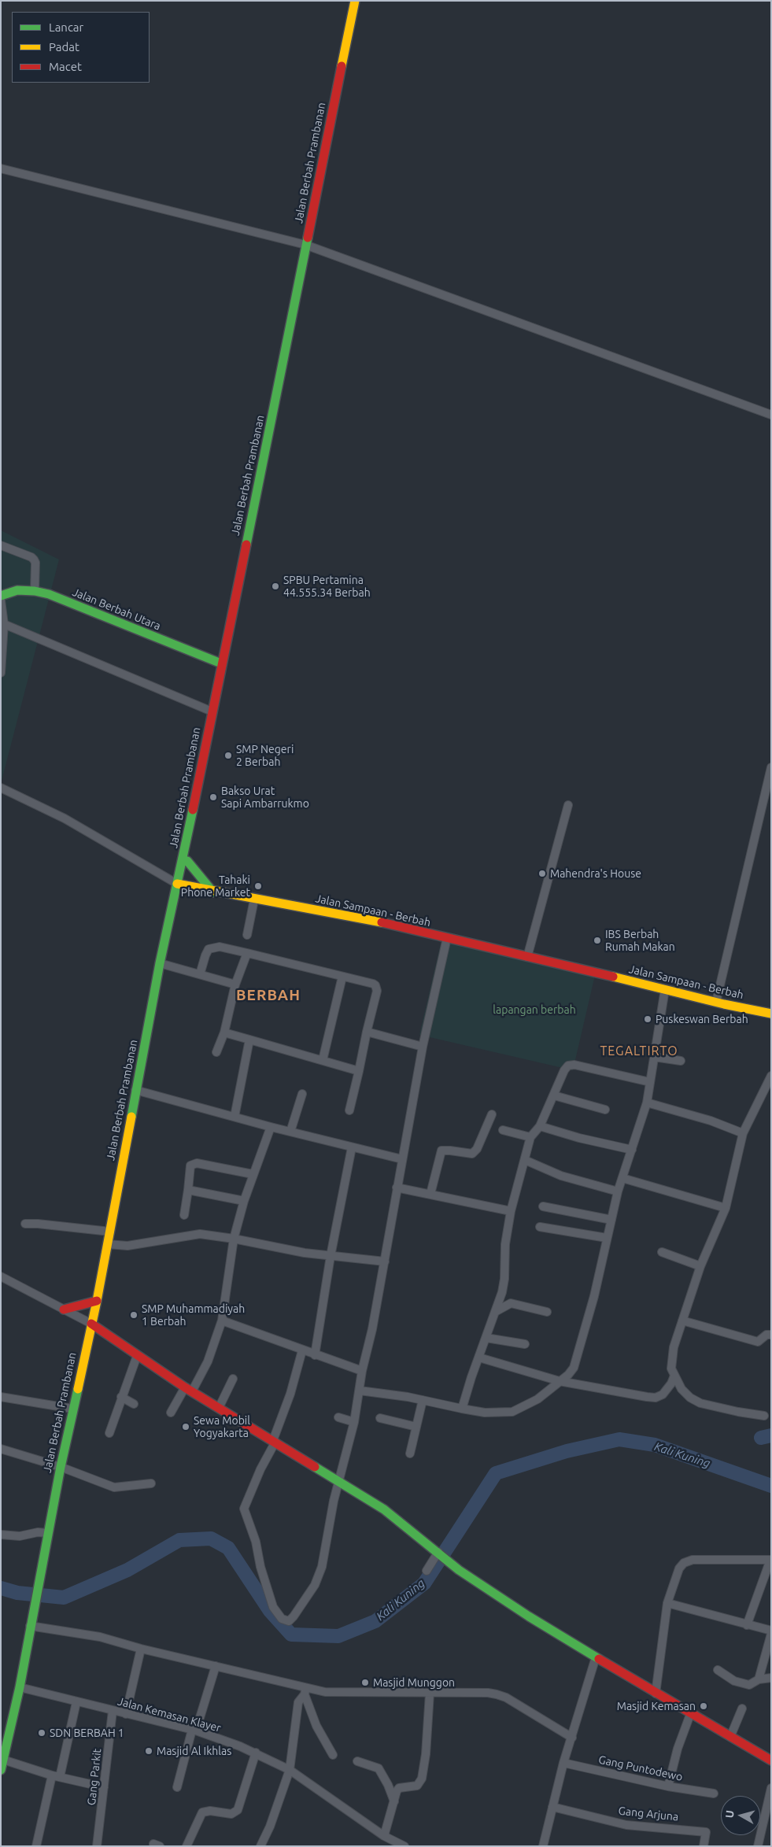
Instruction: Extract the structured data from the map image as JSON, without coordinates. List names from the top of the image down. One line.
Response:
{"streets":{"main road":["Jalan Berbah Prambanan","Jalan Berbah Utara","Jalan Sampaan - Berbah"],"street":["Jalan Kemasan Klayer","Gang Puntodewo","Gang Parkit","Gang Arjuna"]},"crossings":[["Jalan Berbah Prambanan","Jalan Berbah Utara"],["Jalan Berbah Prambanan","Jalan Sampaan - Berbah"],["Jalan Berbah Prambanan","Jalan Kemasan Klayer"],["Jalan Kemasan Klayer","Gang Parkit"]],"districts":["BERBAH","TEGALTIRTO"],"water":["Kali Kuning"],"parks":["lapangan berbah"],"places":["SPBU Pertamina 44.555.34 Berbah","SMP Negeri 2 Berbah","Bakso Urat Sapi Ambarrukmo","Mahendra's House","Tahaki Phone Market","IBS Berbah Rumah Makan","Puskeswan Berbah","SMP Muhammadiyah 1 Berbah","Sewa Mobil Yogyakarta","Masjid Munggon","Masjid Kemasan","SDN BERBAH 1","Masjid Al Ikhlas"],"legend":["Lancar","Padat","Macet"],"north":"left"}
